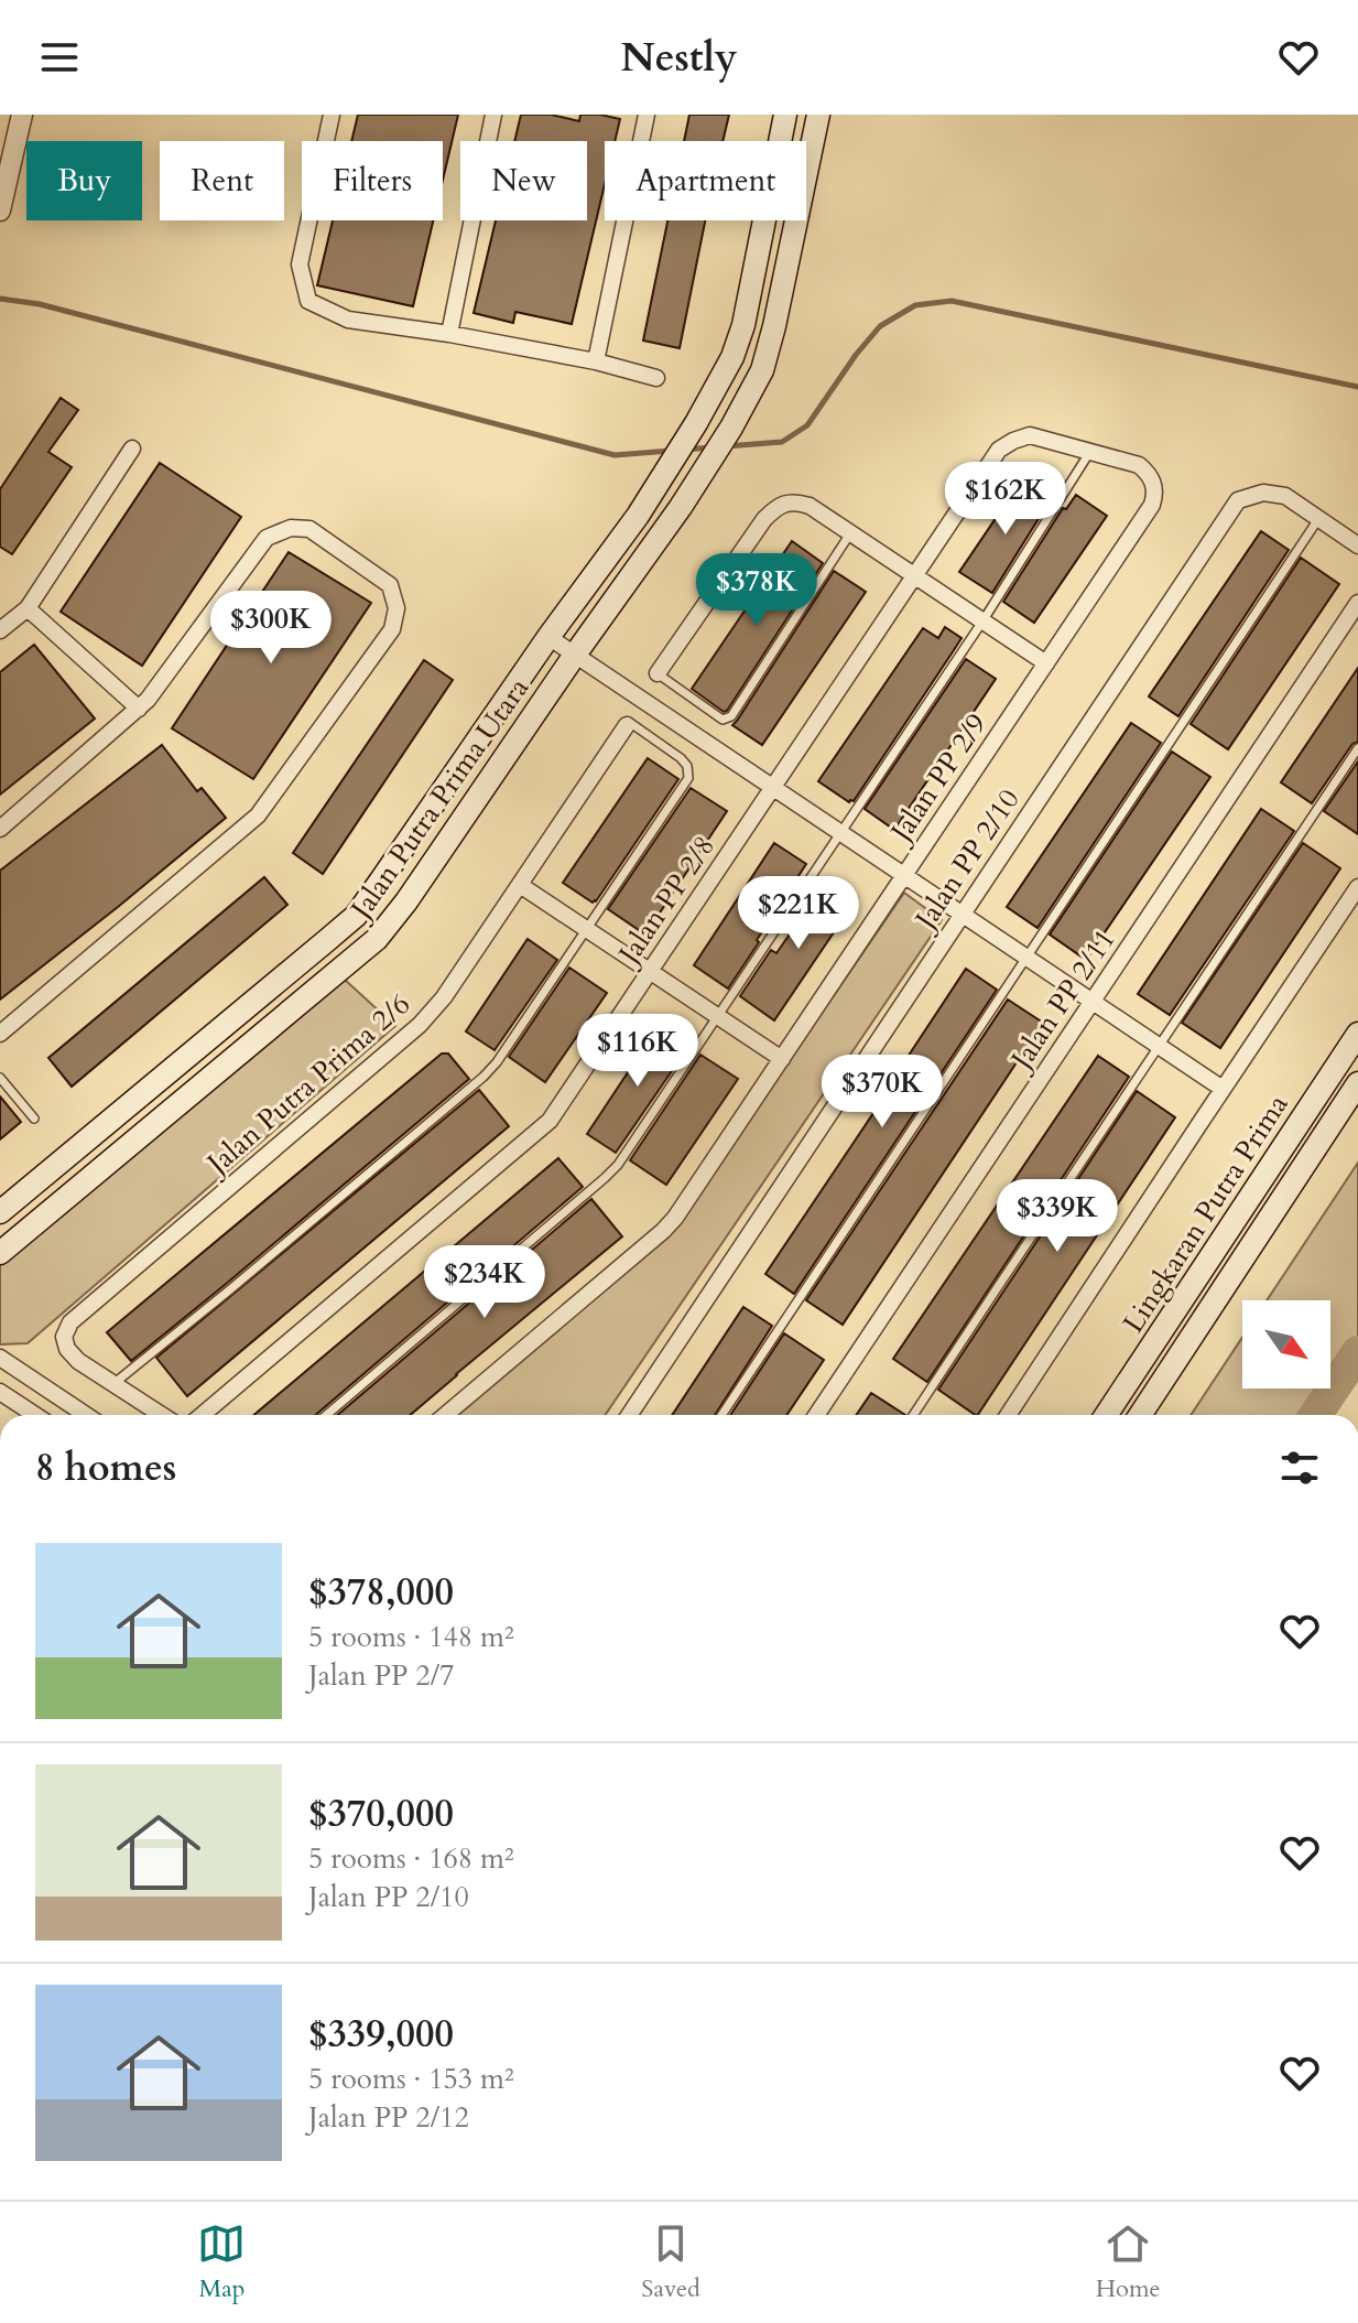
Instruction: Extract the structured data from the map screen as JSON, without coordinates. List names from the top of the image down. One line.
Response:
{"streets":{"main road":["Jalan Putra Prima Utara","Lingkaran Putra Prima"],"street":["Jalan PP 2/9","Jalan PP 2/10","Jalan PP 2/8","Jalan PP 2/11","Jalan Putra Prima 2/6"]},"crossings":[["Jalan PP 2/9","Jalan PP 2/8"]],"north":"bottom right","page":{"header":"Nestly","chip":["Buy","Rent","Filters","New","Apartment"],"price":["$162K","$378K","$300K","$221K","$116K","$370K","$339K","$234K"],"heading":"8 homes","list":[{"name":"$378,000","note":"5 rooms · 148 m² · Jalan PP 2/7"},{"name":"$370,000","note":"5 rooms · 168 m² · Jalan PP 2/10"},{"name":"$339,000","note":"5 rooms · 153 m² · Jalan PP 2/12"}],"tabs":["Map","Saved","Home"]}}
